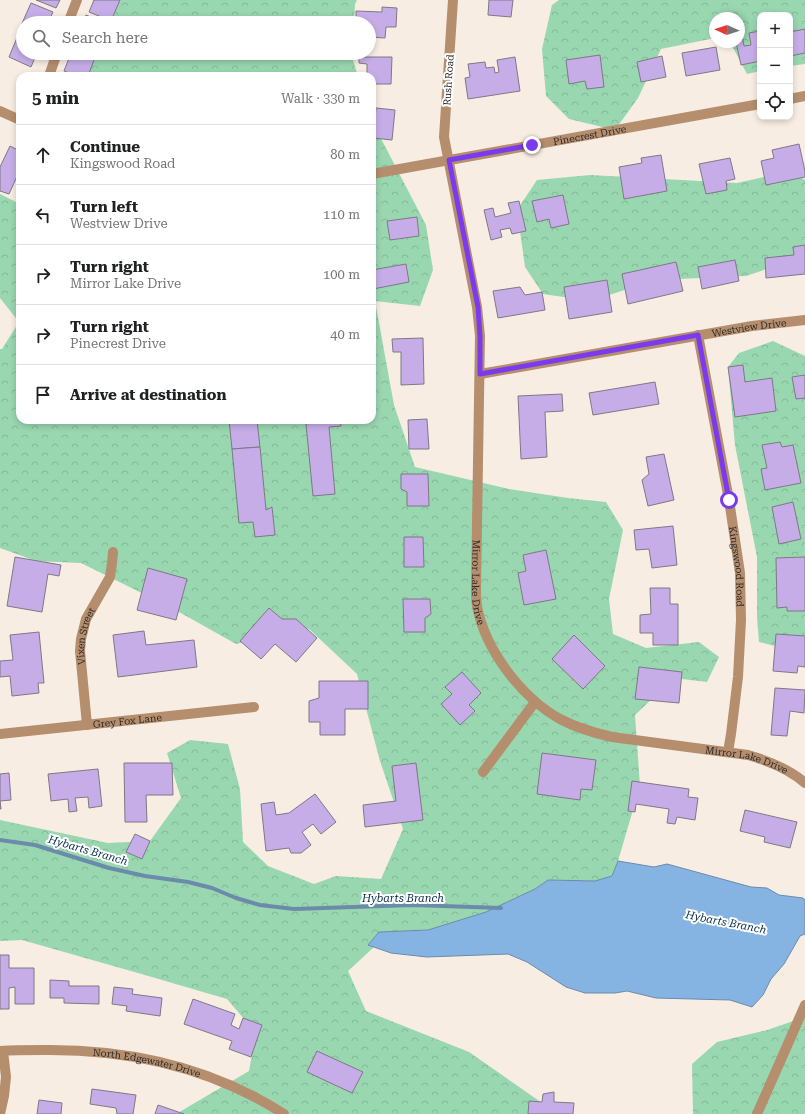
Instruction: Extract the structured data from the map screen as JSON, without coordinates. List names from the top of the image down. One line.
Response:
{"streets":{"street":["Rush Road","Pinecrest Drive","Westview Drive","Kingswood Road","Mirror Lake Drive","Vixen Street","Grey Fox Lane","North Edgewater Drive"]},"crossings":[["Rush Road","Pinecrest Drive"],["Rush Road","Mirror Lake Drive"],["Pinecrest Drive","Mirror Lake Drive"],["Westview Drive","Kingswood Road"],["Westview Drive","Mirror Lake Drive"],["Kingswood Road","Mirror Lake Drive"],["Vixen Street","Grey Fox Lane"]],"water":["Hybarts Branch"],"north":"left","page":{"map_buttons":["+","−"],"search":"Search here","heading":["5 min","Walk · 330 m"],"list":[["Continue","Kingswood Road","80 m"],["Turn left","Westview Drive","110 m"],["Turn right","Mirror Lake Drive","100 m"],["Turn right","Pinecrest Drive","40 m"],"Arrive at destination"]}}
